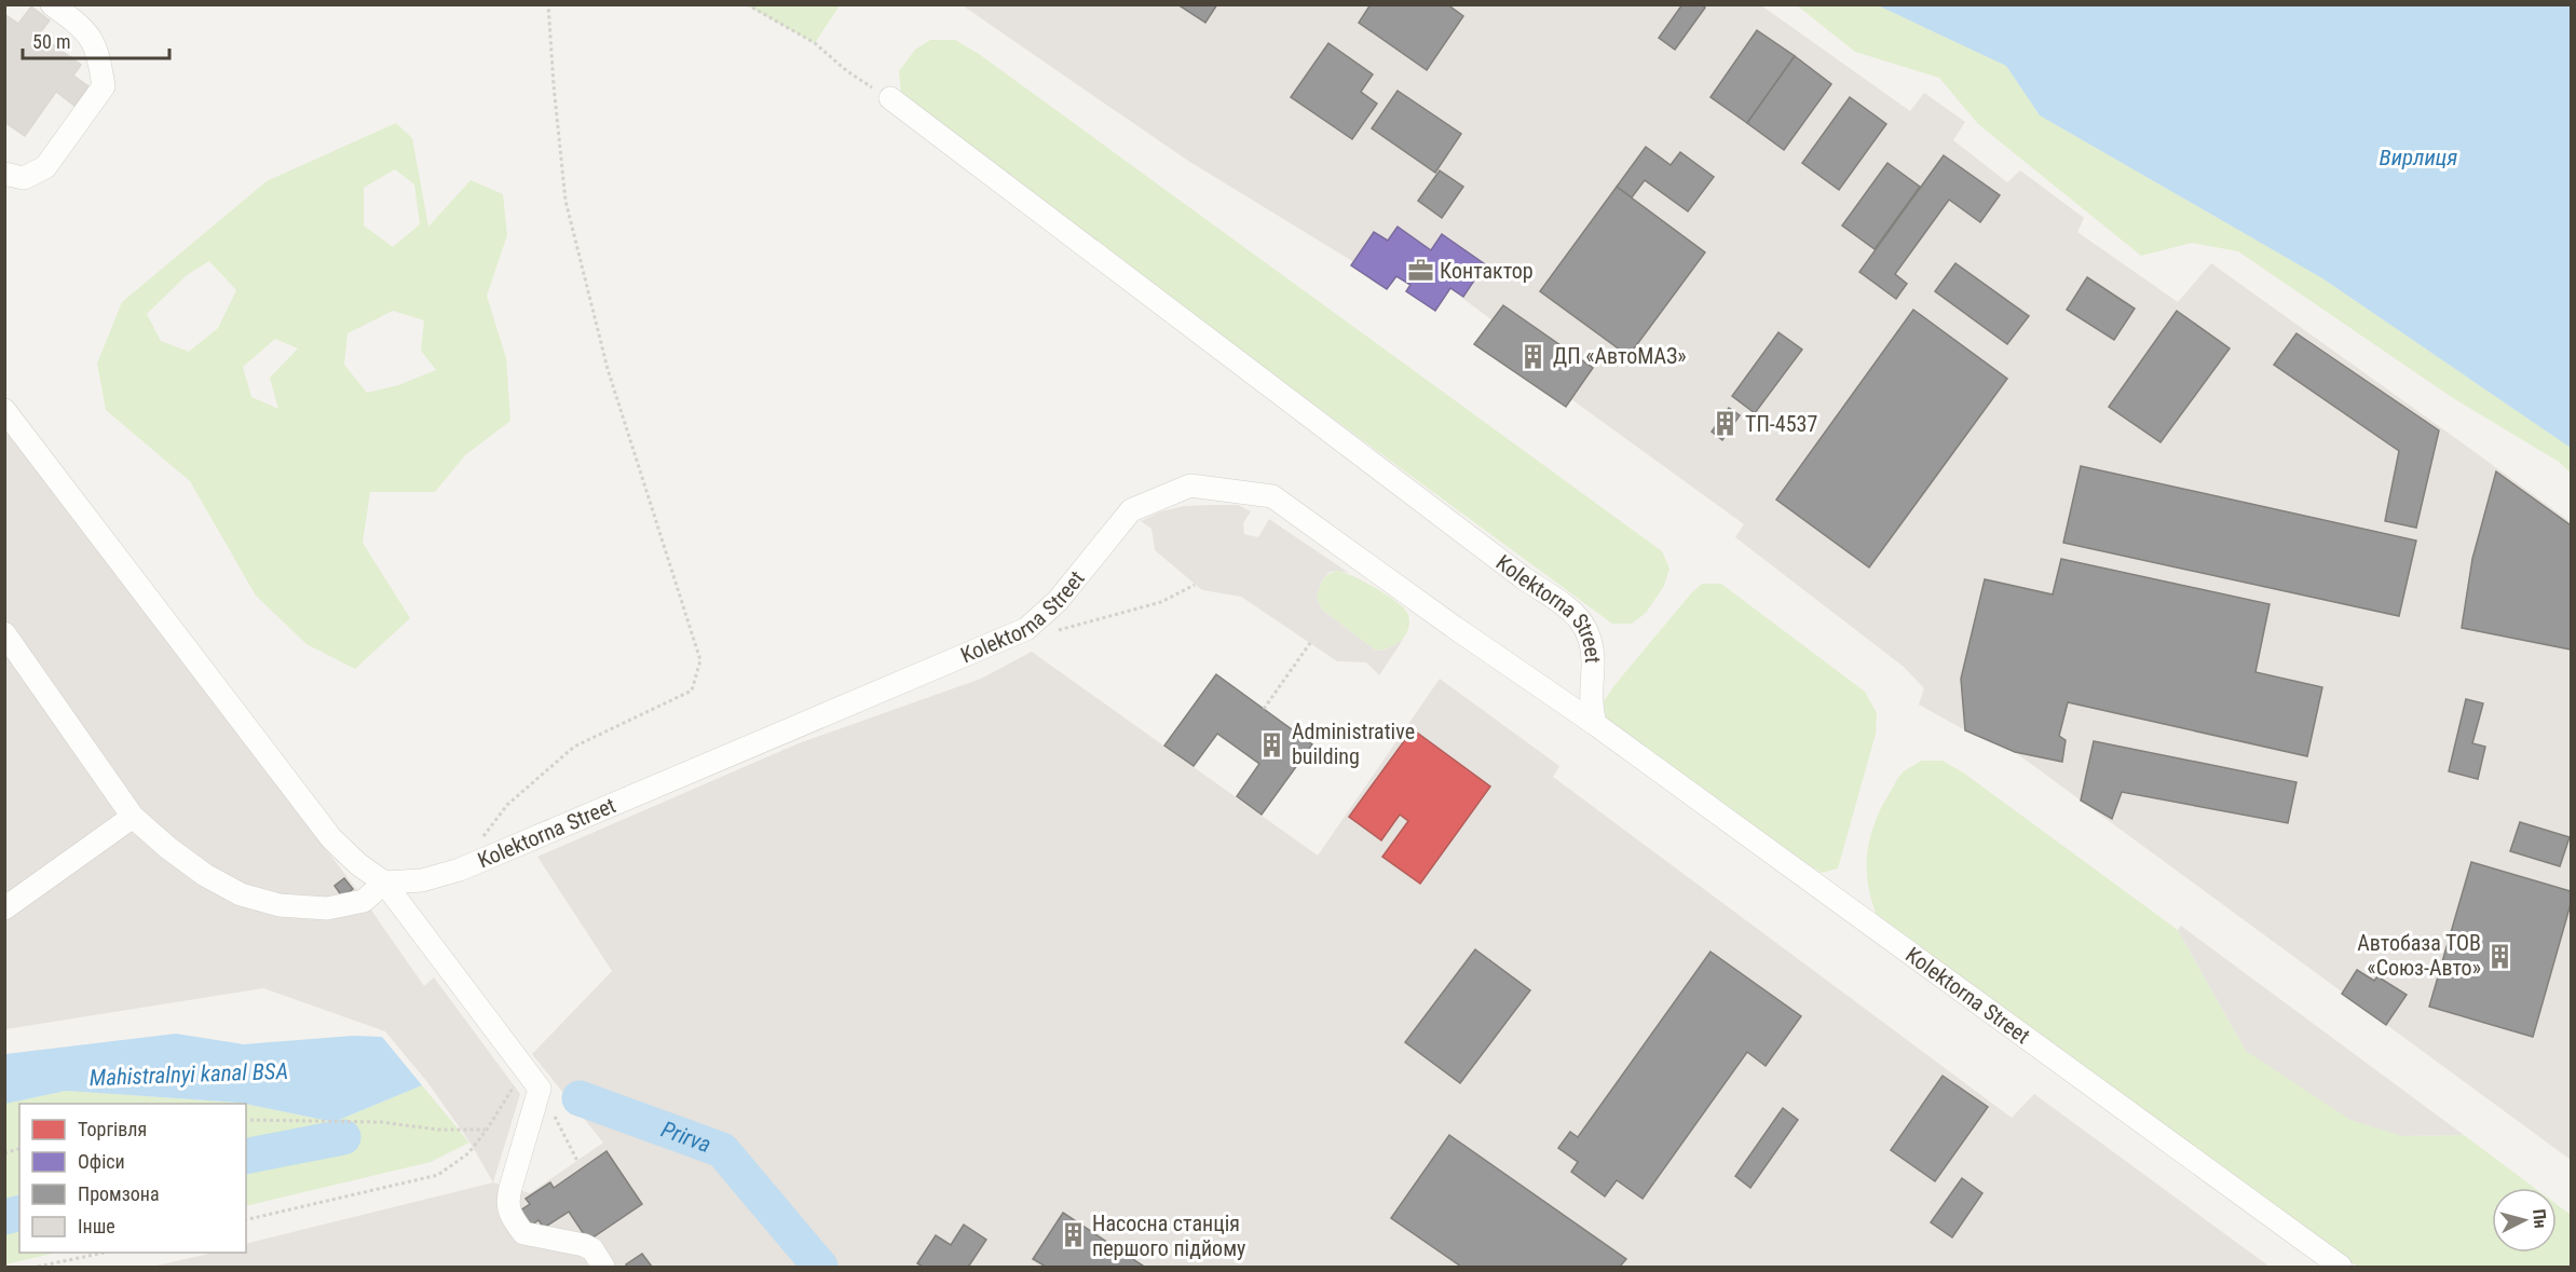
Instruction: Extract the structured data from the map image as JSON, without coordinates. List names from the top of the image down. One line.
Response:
{"streets":{"street":["Kolektorna Street"]},"water":["Вирлиця","Mahistralnyi kanal BSA","Prirva"],"places":{"office":["Контактор"],"building":["ДП «АвтоМАЗ»","ТП-4537","Administrative building","Автобаза ТОВ «Союз-Авто»","Насосна станція першого підйому"]},"legend":["Торгівля","Офіси","Промзона","Інше"],"scale_bar":"50 m","north":"right"}
